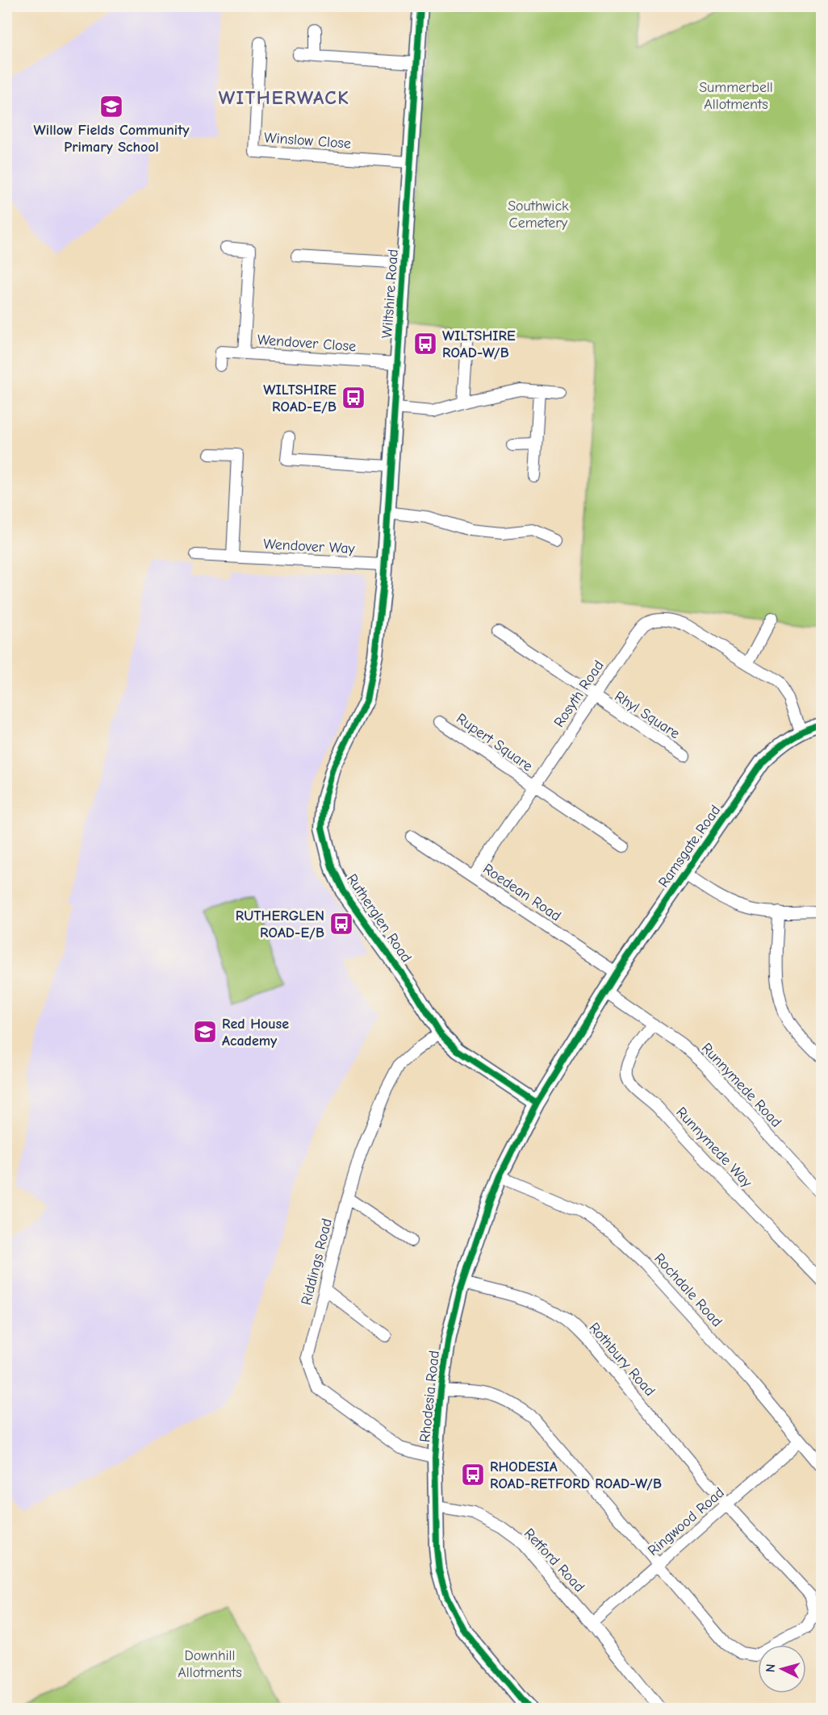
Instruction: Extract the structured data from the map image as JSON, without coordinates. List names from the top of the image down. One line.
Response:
{"streets":{"street":["Winslow Close","Wiltshire Road","Wendover Close","Wendover Way","Rosyth Road","Rhyl Square","Rupert Square","Ramsgate Road","Roedean Road","Rutherglen Road","Runnymede Road","Runnymede Way","Riddings Road","Rochdale Road","Rothbury Road","Rhodesia Road","Ringwood Road","Retford Road"]},"crossings":[["Winslow Close","Wiltshire Road"],["Wiltshire Road","Wendover Close"],["Wiltshire Road","Wendover Way"],["Wiltshire Road","Rutherglen Road"],["Rosyth Road","Rhyl Square"],["Rosyth Road","Rupert Square"],["Rosyth Road","Ramsgate Road"],["Rosyth Road","Roedean Road"],["Ramsgate Road","Roedean Road"],["Ramsgate Road","Runnymede Road"],["Ramsgate Road","Rhodesia Road"],["Rutherglen Road","Riddings Road"],["Rutherglen Road","Rhodesia Road"],["Runnymede Road","Runnymede Way"],["Riddings Road","Rhodesia Road"],["Rochdale Road","Rhodesia Road"],["Rochdale Road","Ringwood Road"],["Rothbury Road","Rhodesia Road"],["Rothbury Road","Ringwood Road"],["Rhodesia Road","Retford Road"],["Ringwood Road","Retford Road"]],"districts":["WITHERWACK"],"parks":["Summerbell Allotments","Southwick Cemetery","Downhill Allotments"],"places":{"school or university":["Willow Fields Community Primary School","Red House Academy"],"bus stop":["WILTSHIRE ROAD-W/B","WILTSHIRE ROAD-E/B","RUTHERGLEN ROAD-E/B","RHODESIA ROAD-RETFORD ROAD-W/B"]},"north":"left"}
